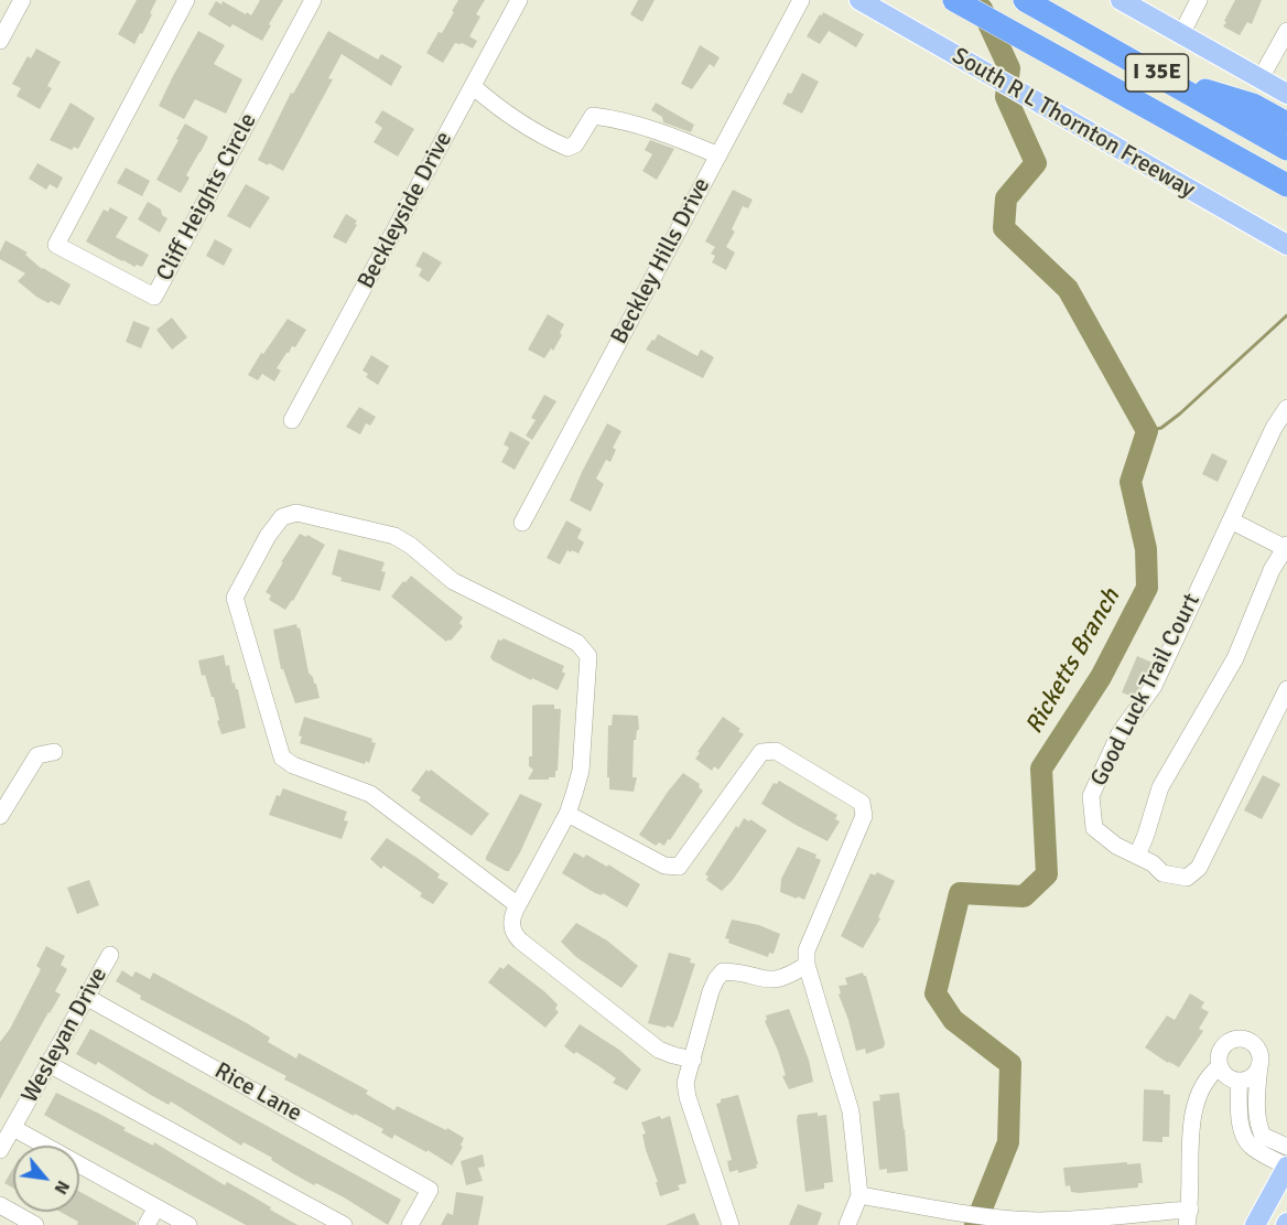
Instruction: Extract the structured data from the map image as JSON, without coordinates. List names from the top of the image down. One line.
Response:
{"streets":{"highway":["I 35E","South R L Thornton Freeway"],"street":["Cliff Heights Circle","Beckleyside Drive","Beckley Hills Drive","Good Luck Trail Court","Wesleyan Drive","Rice Lane"]},"crossings":[["Wesleyan Drive","Rice Lane"]],"water":["Ricketts Branch"],"north":"bottom right"}
